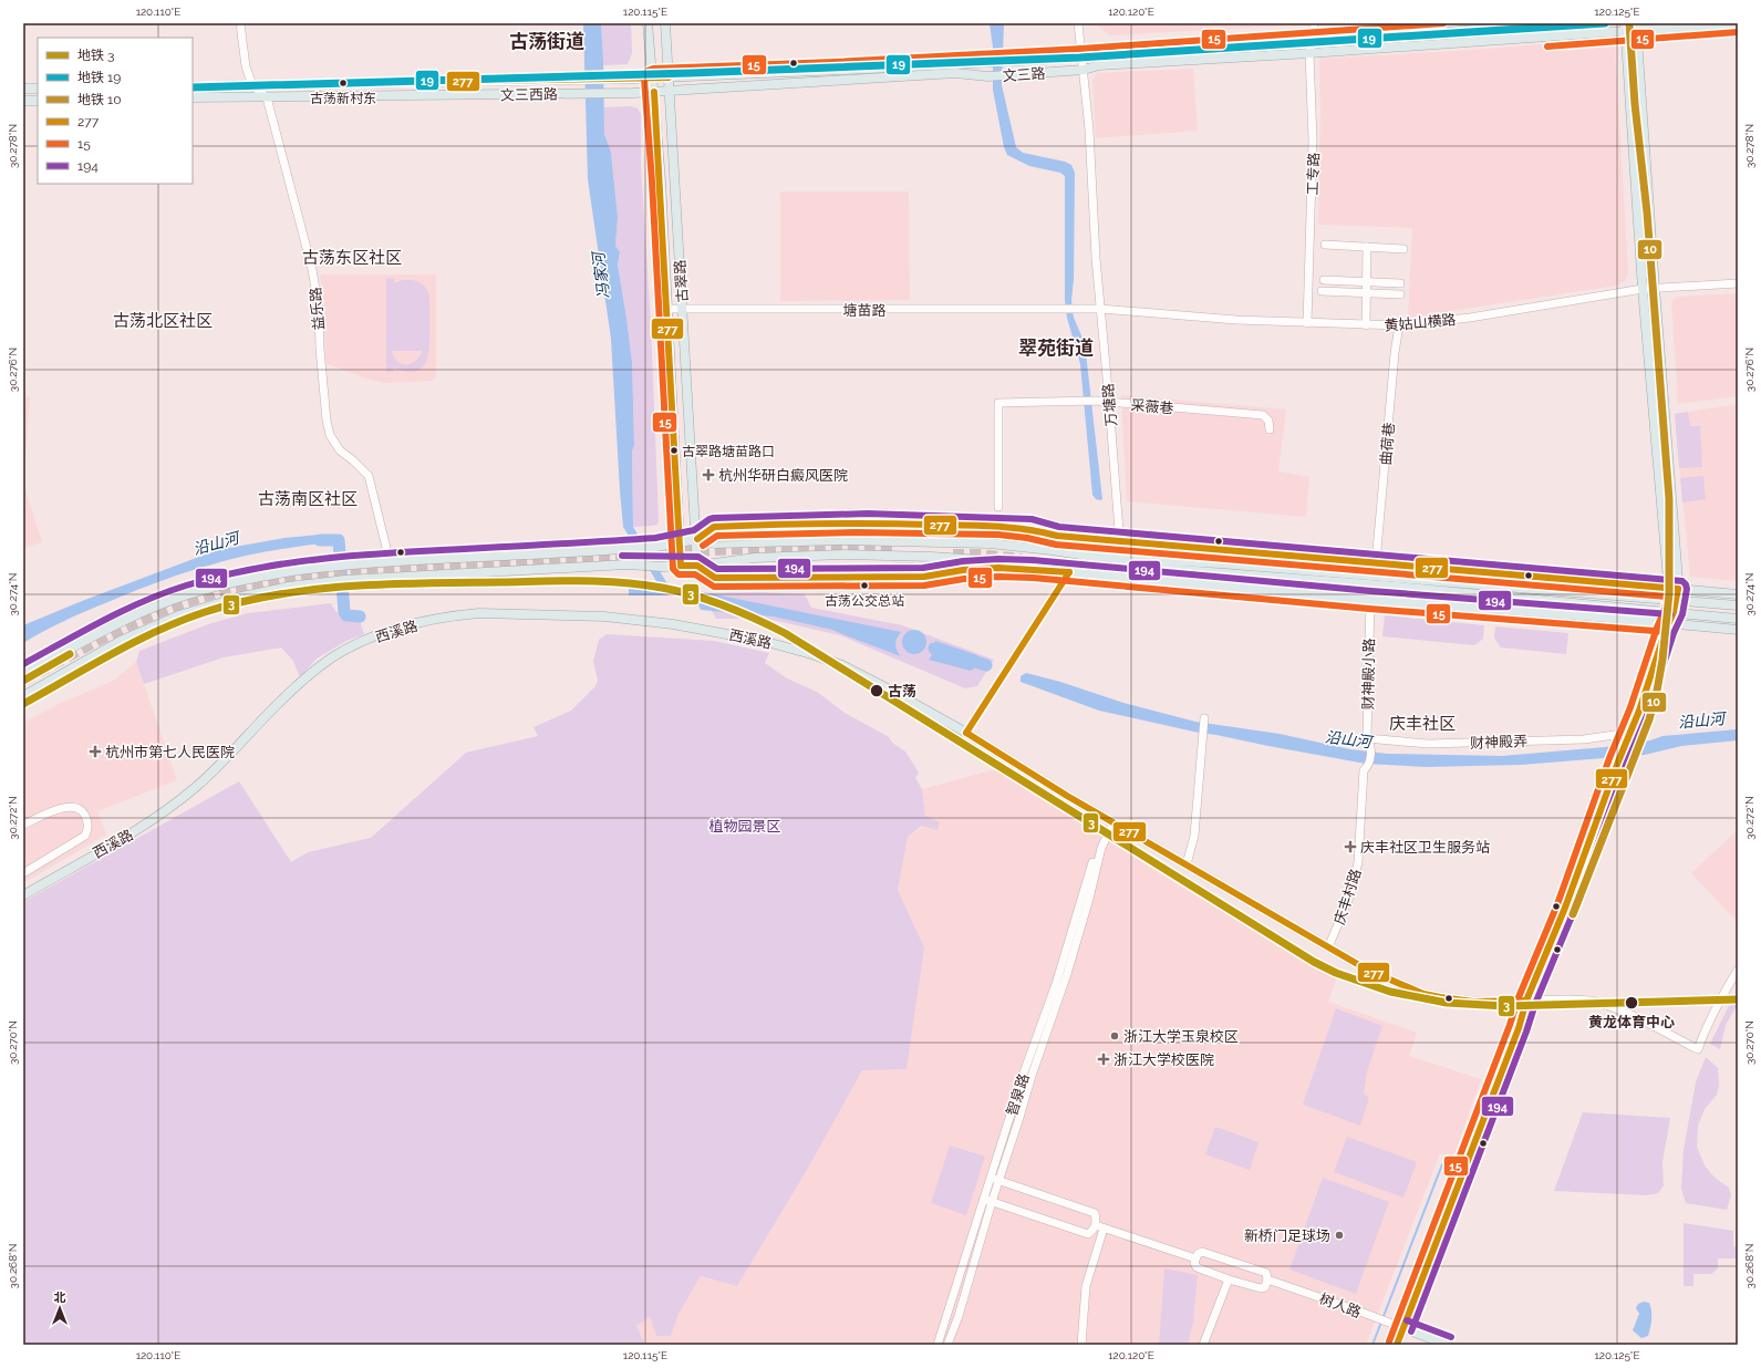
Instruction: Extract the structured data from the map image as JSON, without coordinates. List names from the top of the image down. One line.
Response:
{"streets":{"main road":["文三路","文三西路","古翠路","西溪路"],"street":["工专路","益乐路","塘苗路","黄姑山横路","万塘路","采薇巷","曲荷巷","财神殿小路","财神殿弄","庆丰村路","智泉路","树人路"]},"crossings":[["文三路","文三西路"],["文三路","工专路"],["文三路","古翠路"],["文三路","万塘路"],["文三西路","古翠路"],["文三西路","益乐路"],["工专路","黄姑山横路"],["古翠路","塘苗路"],["塘苗路","黄姑山横路"],["塘苗路","万塘路"],["黄姑山横路","万塘路"],["黄姑山横路","曲荷巷"],["万塘路","采薇巷"],["西溪路","庆丰村路"],["西溪路","智泉路"],["财神殿小路","财神殿弄"],["财神殿小路","庆丰村路"],["财神殿弄","庆丰村路"]],"districts":["古荡街道","古荡东区社区","古荡北区社区","翠苑街道","古荡南区社区","庆丰社区"],"water":["冯家河","沿山河"],"parks":["植物园景区"],"places":{"other":["古荡新村东","古翠路塘苗路口","古荡公交总站","古荡","黄龙体育中心","浙江大学玉泉校区","新桥门足球场"],"health":["杭州华研白癜风医院","杭州市第七人民医院","庆丰社区卫生服务站","浙江大学校医院"]},"lines":["metro line 19","metro line 10","transit line 15","transit line 277","transit line 194","metro line 3"],"legend":["地铁 3","地铁 19","地铁 10","277","15","194"],"north":"top","coordinates":["120.110°E","120.115°E","120.120°E","120.125°E","30.278°N","30.276°N","30.274°N","30.272°N","30.270°N","30.268°N"]}
